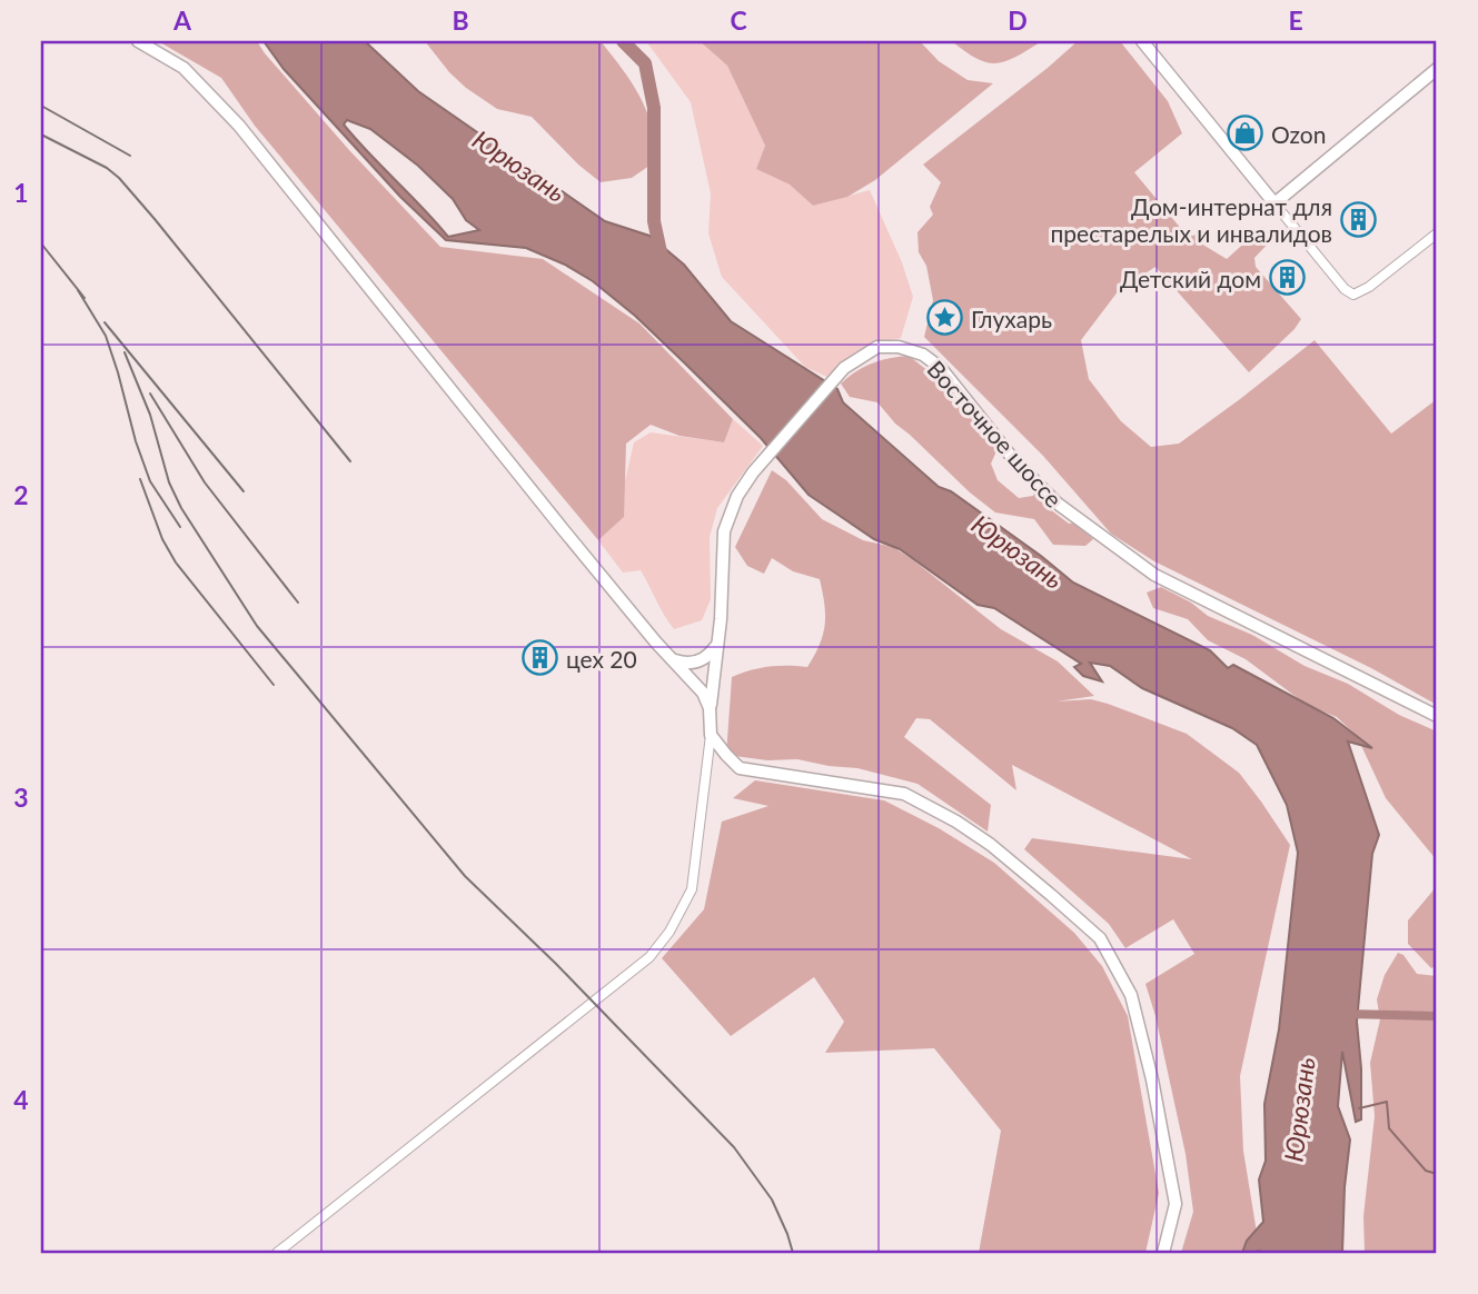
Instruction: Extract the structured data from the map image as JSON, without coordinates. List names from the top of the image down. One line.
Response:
{"streets":{"main road":["Восточное шоссе"]},"water":["Юрюзань"],"places":{"shop":["Ozon"],"building":["Дом-интернат для престарелых и инвалидов","Детский дом","цех 20"],"place":["Глухарь"]},"grid":{"columns":["A","B","C","D","E"],"rows":["1","2","3","4"]}}
